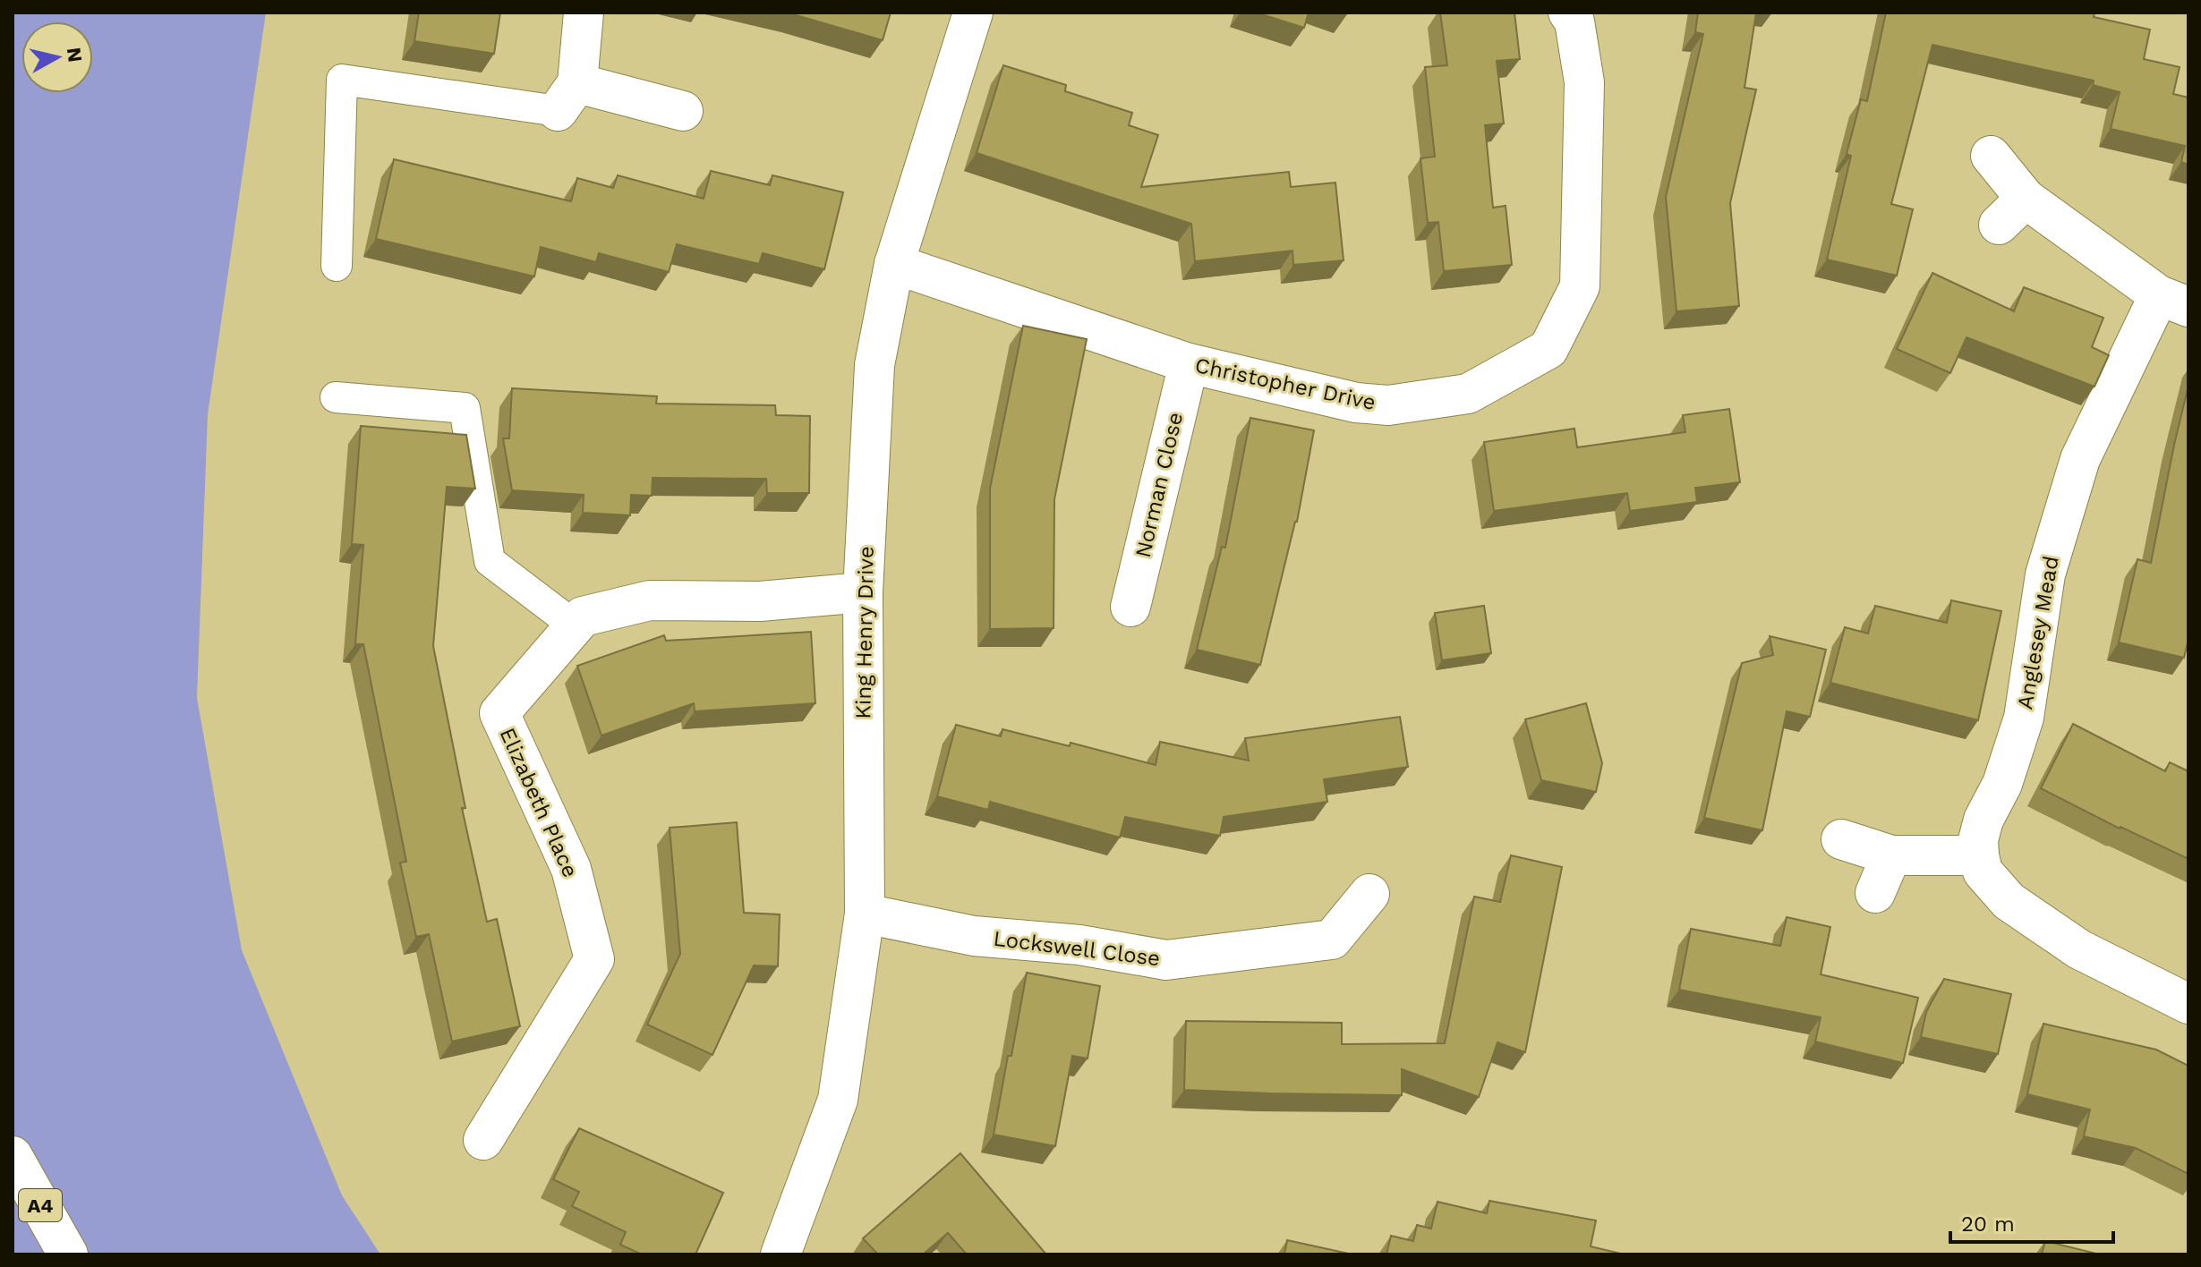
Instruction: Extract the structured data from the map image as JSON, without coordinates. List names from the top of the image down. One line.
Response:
{"streets":{"street":["Christopher Drive","Norman Close","King Henry Drive","Anglesey Mead","Elizabeth Place","Lockswell Close","A4"]},"crossings":[["Christopher Drive","Norman Close"],["Christopher Drive","King Henry Drive"],["King Henry Drive","Elizabeth Place"],["King Henry Drive","Lockswell Close"]],"scale_bar":"20 m","north":"right"}
